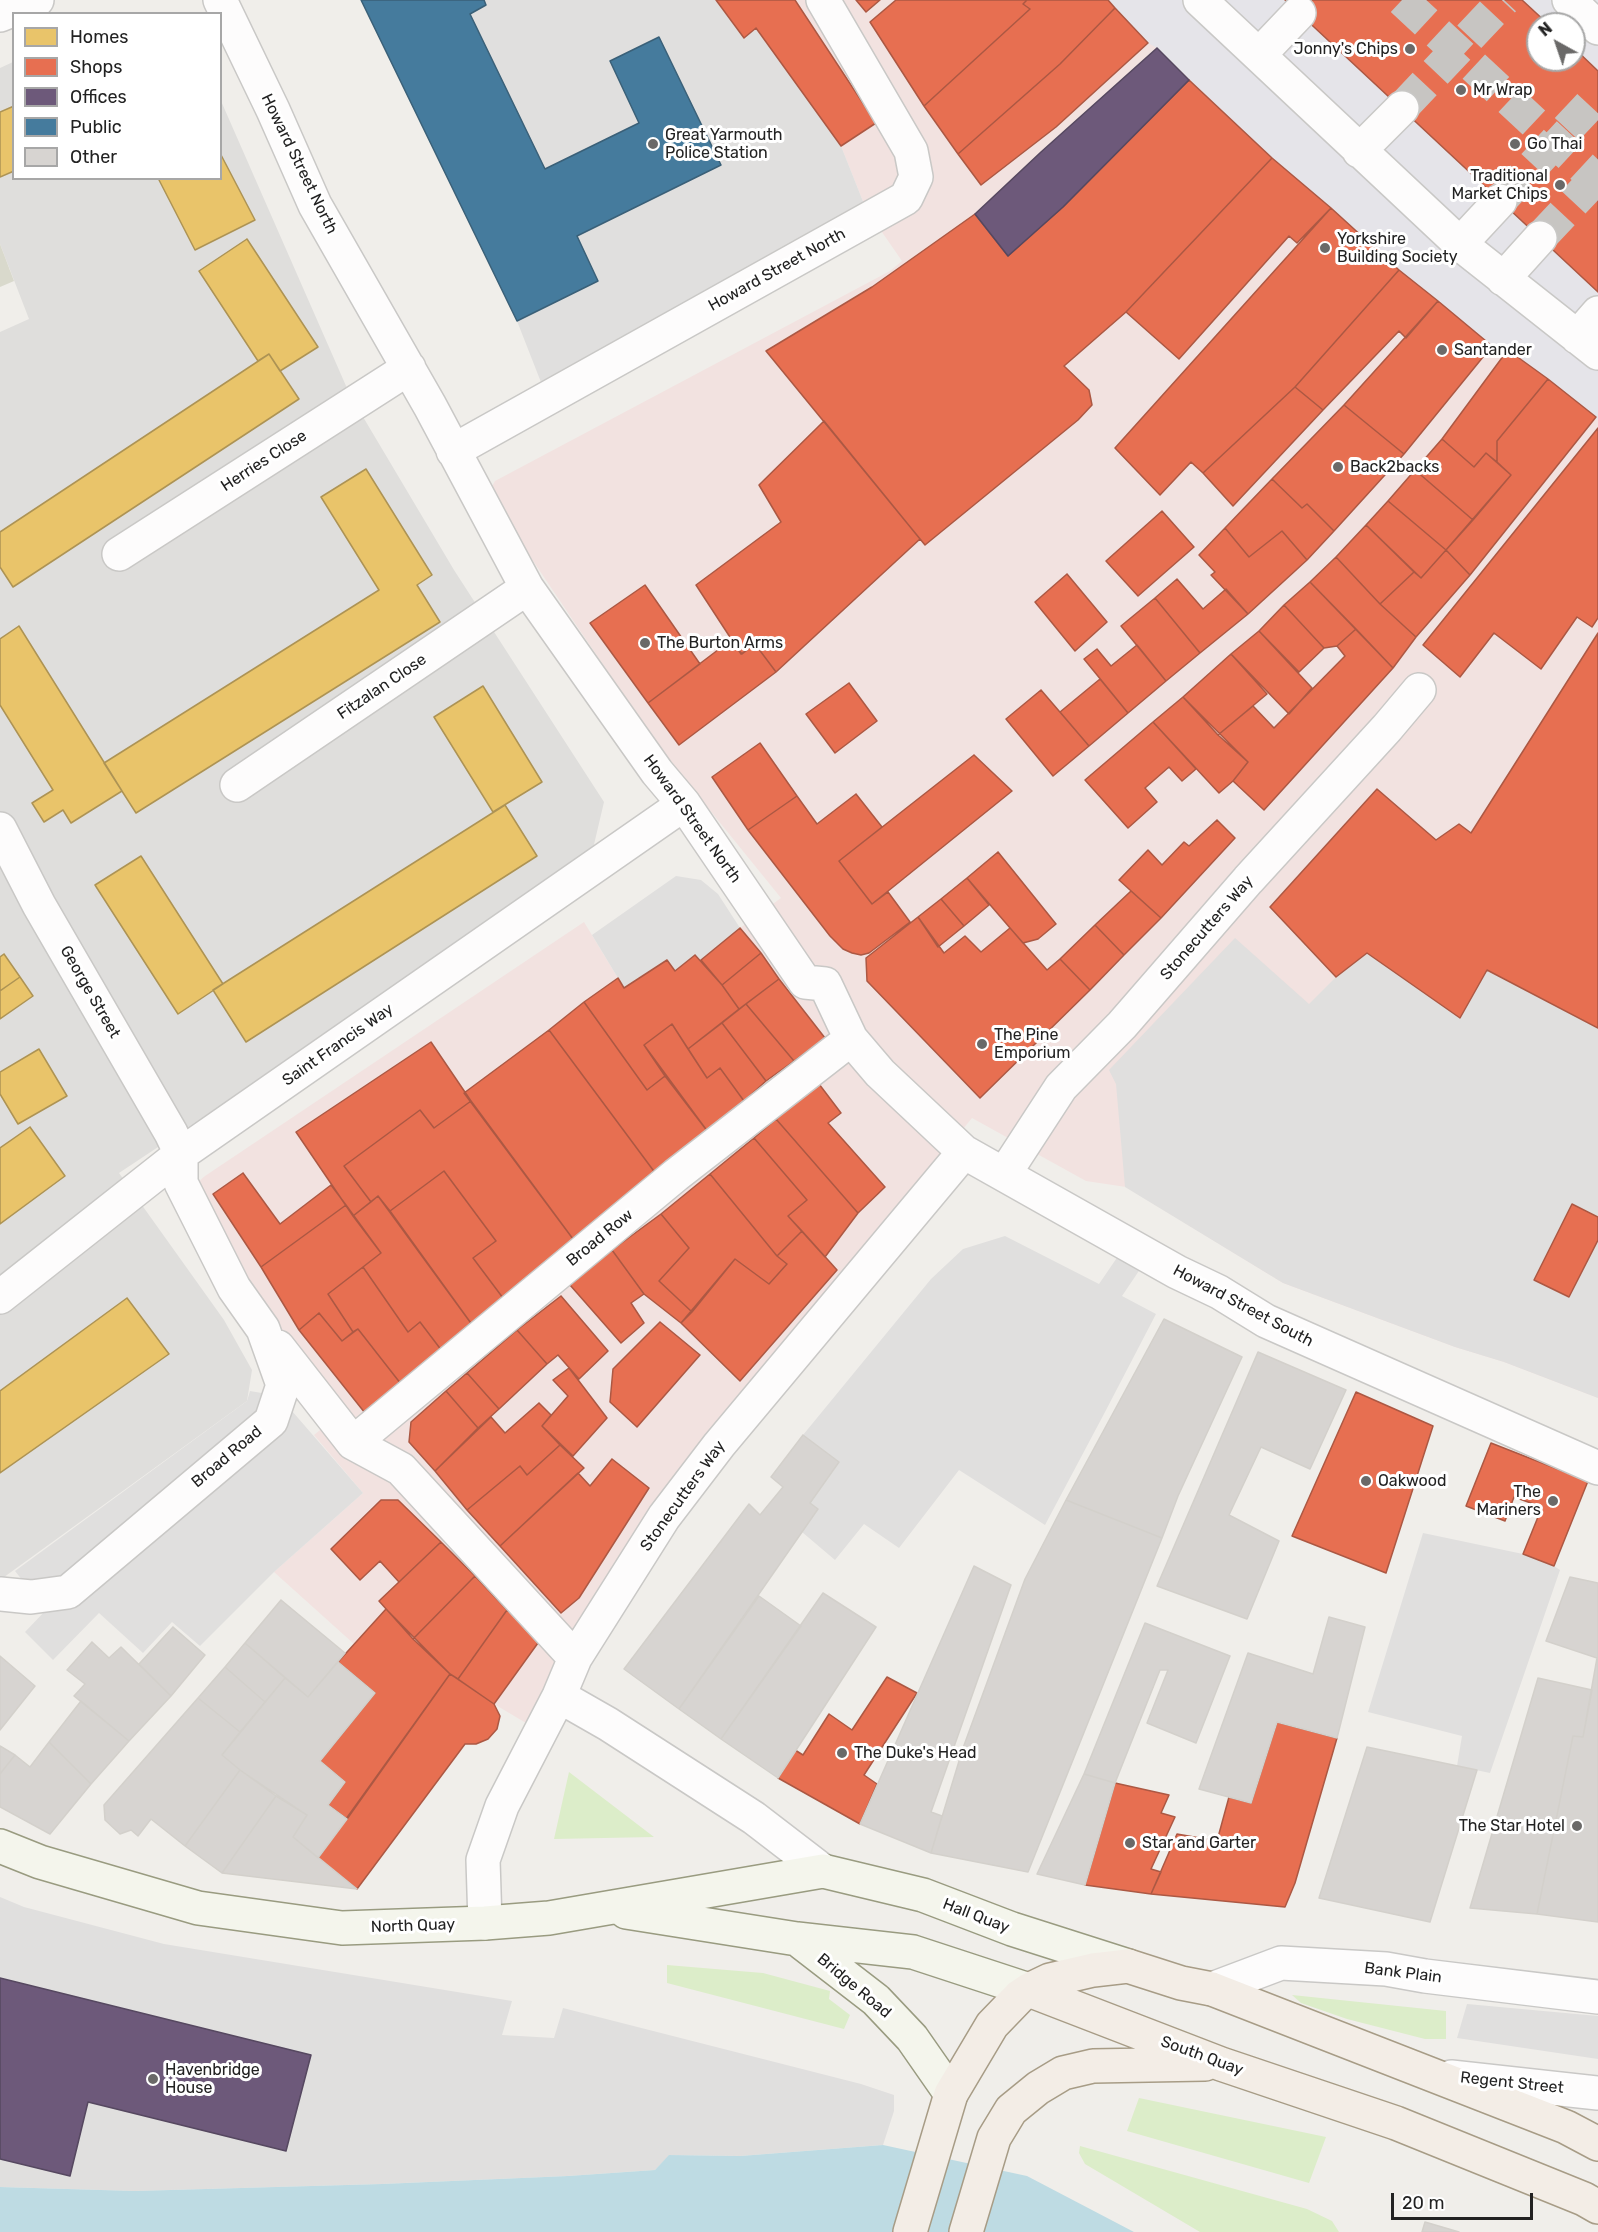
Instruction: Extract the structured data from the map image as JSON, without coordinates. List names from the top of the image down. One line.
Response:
{"streets":{"main road":["Hall Quay","North Quay","Bridge Road","South Quay"],"street":["Howard Street North","Herries Close","Fitzalan Close","Stonecutters Way","George Street","Saint Francis Way","Broad Row","Howard Street South","Broad Road","Bank Plain","Regent Street"]},"crossings":[["Howard Street North","Herries Close"],["Howard Street North","Fitzalan Close"],["Howard Street North","Stonecutters Way"],["Howard Street North","Saint Francis Way"],["Howard Street North","Broad Row"],["Howard Street North","Howard Street South"],["Stonecutters Way","Howard Street South"],["Stonecutters Way","Hall Quay"],["Stonecutters Way","North Quay"],["George Street","Saint Francis Way"],["George Street","Broad Road"],["Saint Francis Way","Broad Road"],["Hall Quay","North Quay"],["Hall Quay","Bridge Road"],["Hall Quay","South Quay"],["Bridge Road","South Quay"]],"places":["Jonny's Chips","Mr Wrap","Great Yarmouth Police Station","Go Thai","Traditional Market Chips","Yorkshire Building Society","Santander","Back2backs","The Burton Arms","The Pine Emporium","Oakwood","The Mariners","The Duke's Head","The Star Hotel","Star and Garter","Havenbridge House"],"legend":["Homes","Shops","Offices","Public","Other"],"scale_bar":"20 m","north":"top left"}
